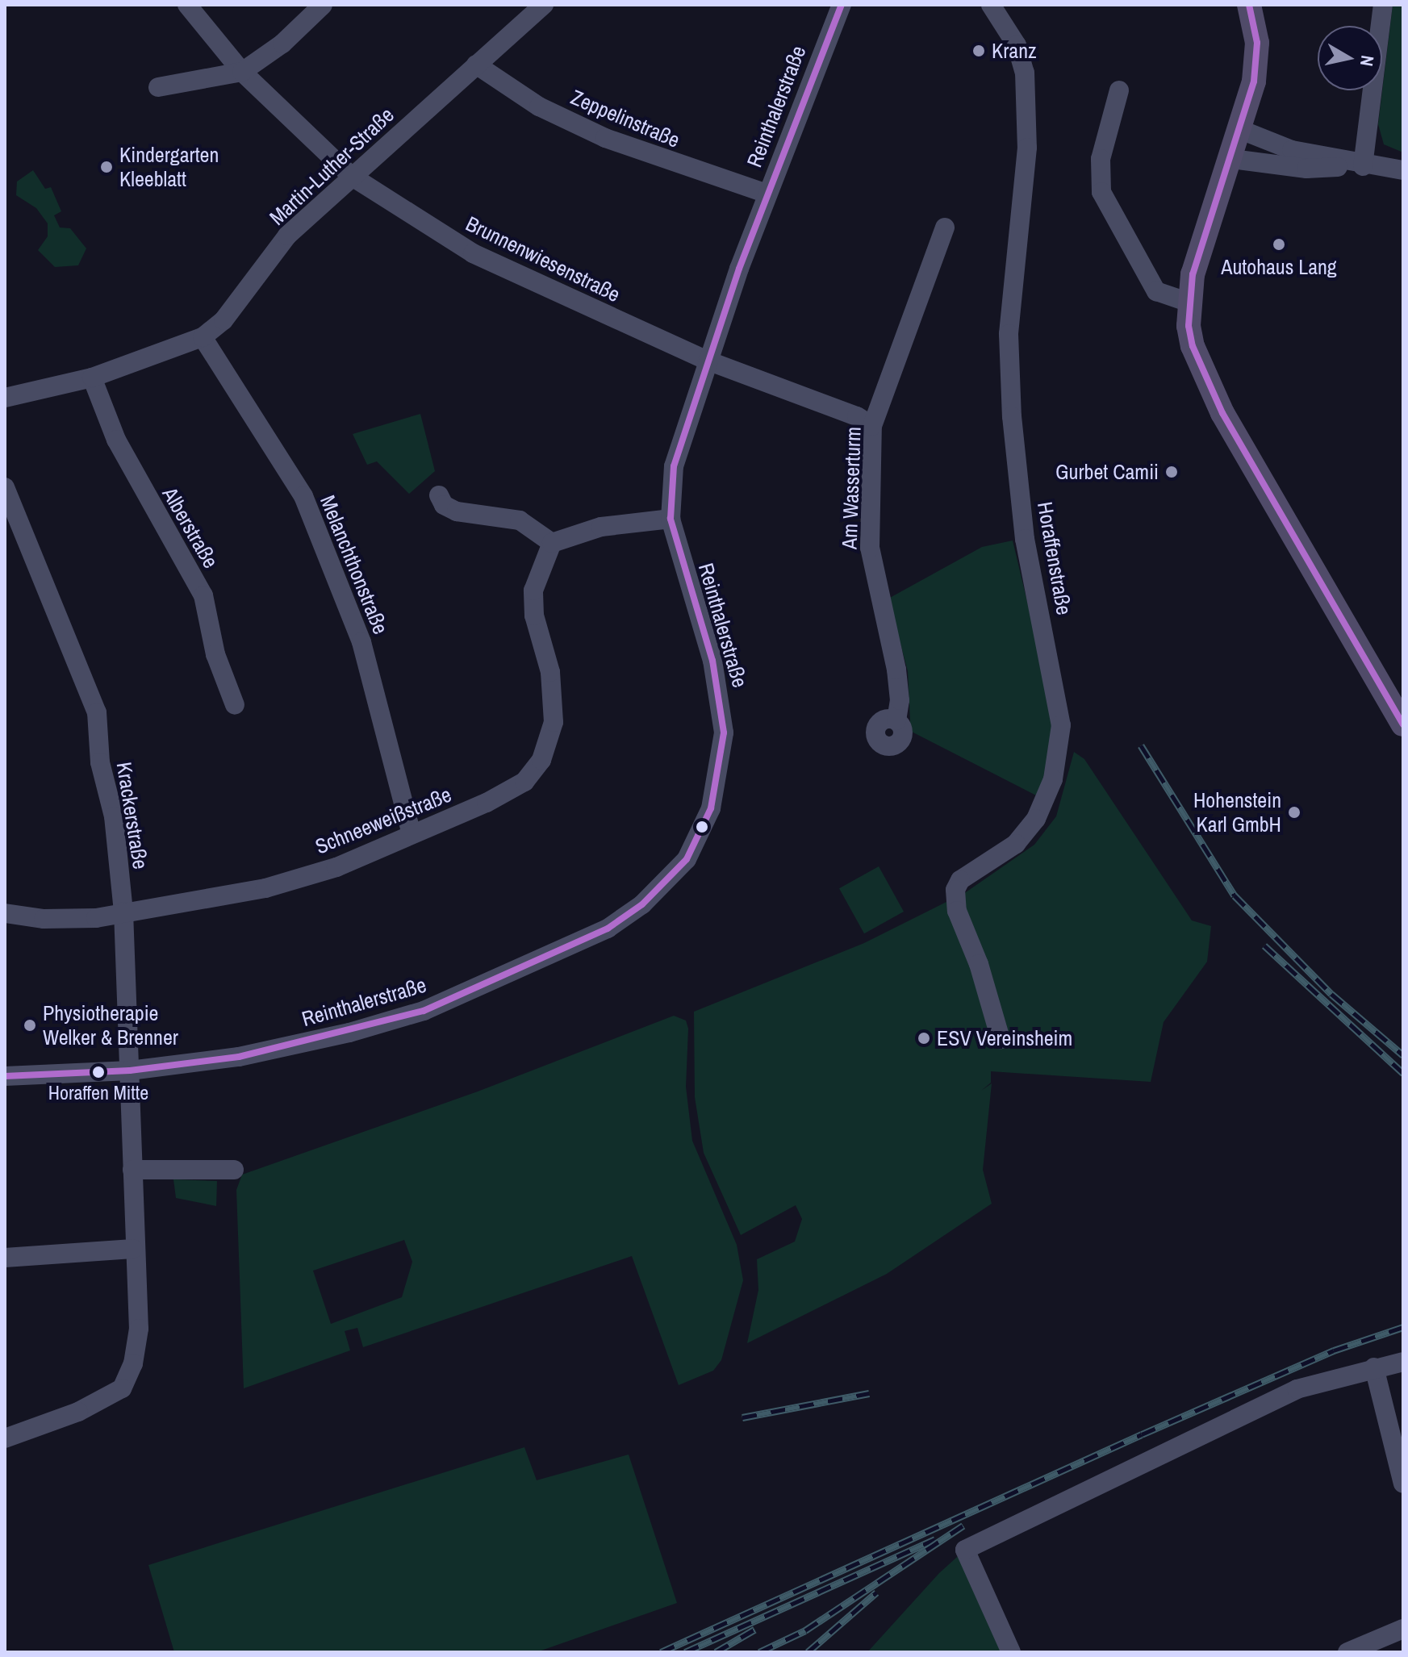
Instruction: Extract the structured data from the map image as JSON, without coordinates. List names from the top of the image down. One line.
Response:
{"streets":{"street":["Reinthalerstraße","Zeppelinstraße","Martin-Luther-Straße","Brunnenwiesenstraße","Am Wasserturm","Alberstraße","Horaffenstraße","Melanchthonstraße","Krackerstraße","Schneeweißstraße"]},"crossings":[["Reinthalerstraße","Zeppelinstraße"],["Reinthalerstraße","Brunnenwiesenstraße"],["Reinthalerstraße","Krackerstraße"],["Zeppelinstraße","Martin-Luther-Straße"],["Martin-Luther-Straße","Brunnenwiesenstraße"],["Martin-Luther-Straße","Alberstraße"],["Martin-Luther-Straße","Melanchthonstraße"],["Brunnenwiesenstraße","Am Wasserturm"],["Melanchthonstraße","Schneeweißstraße"],["Krackerstraße","Schneeweißstraße"]],"places":["Kranz","Kindergarten Kleeblatt","Autohaus Lang","Gurbet Camii","Hohenstein Karl GmbH","Physiotherapie Welker & Brenner","ESV Vereinsheim","Horaffen Mitte"],"north":"right"}
